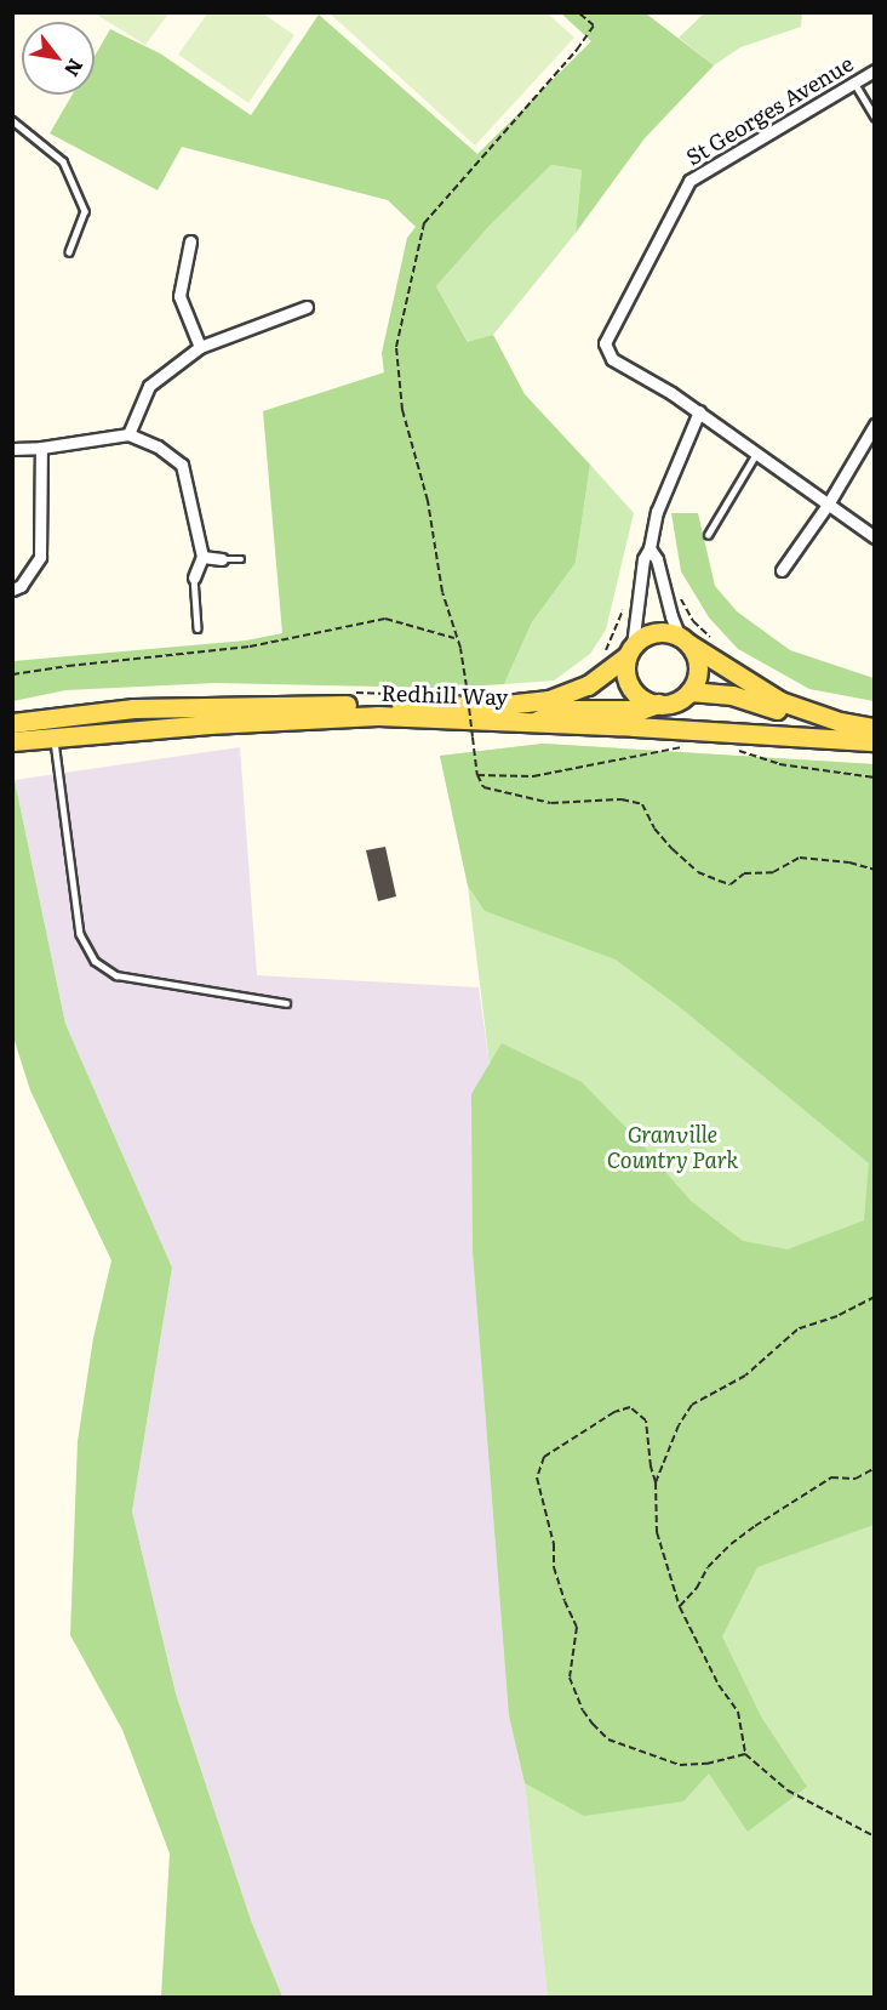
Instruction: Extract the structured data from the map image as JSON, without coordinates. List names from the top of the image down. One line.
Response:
{"streets":{"main road":["Redhill Way"],"street":["St Georges Avenue"]},"parks":["Granville Country Park"],"north":"bottom right"}
